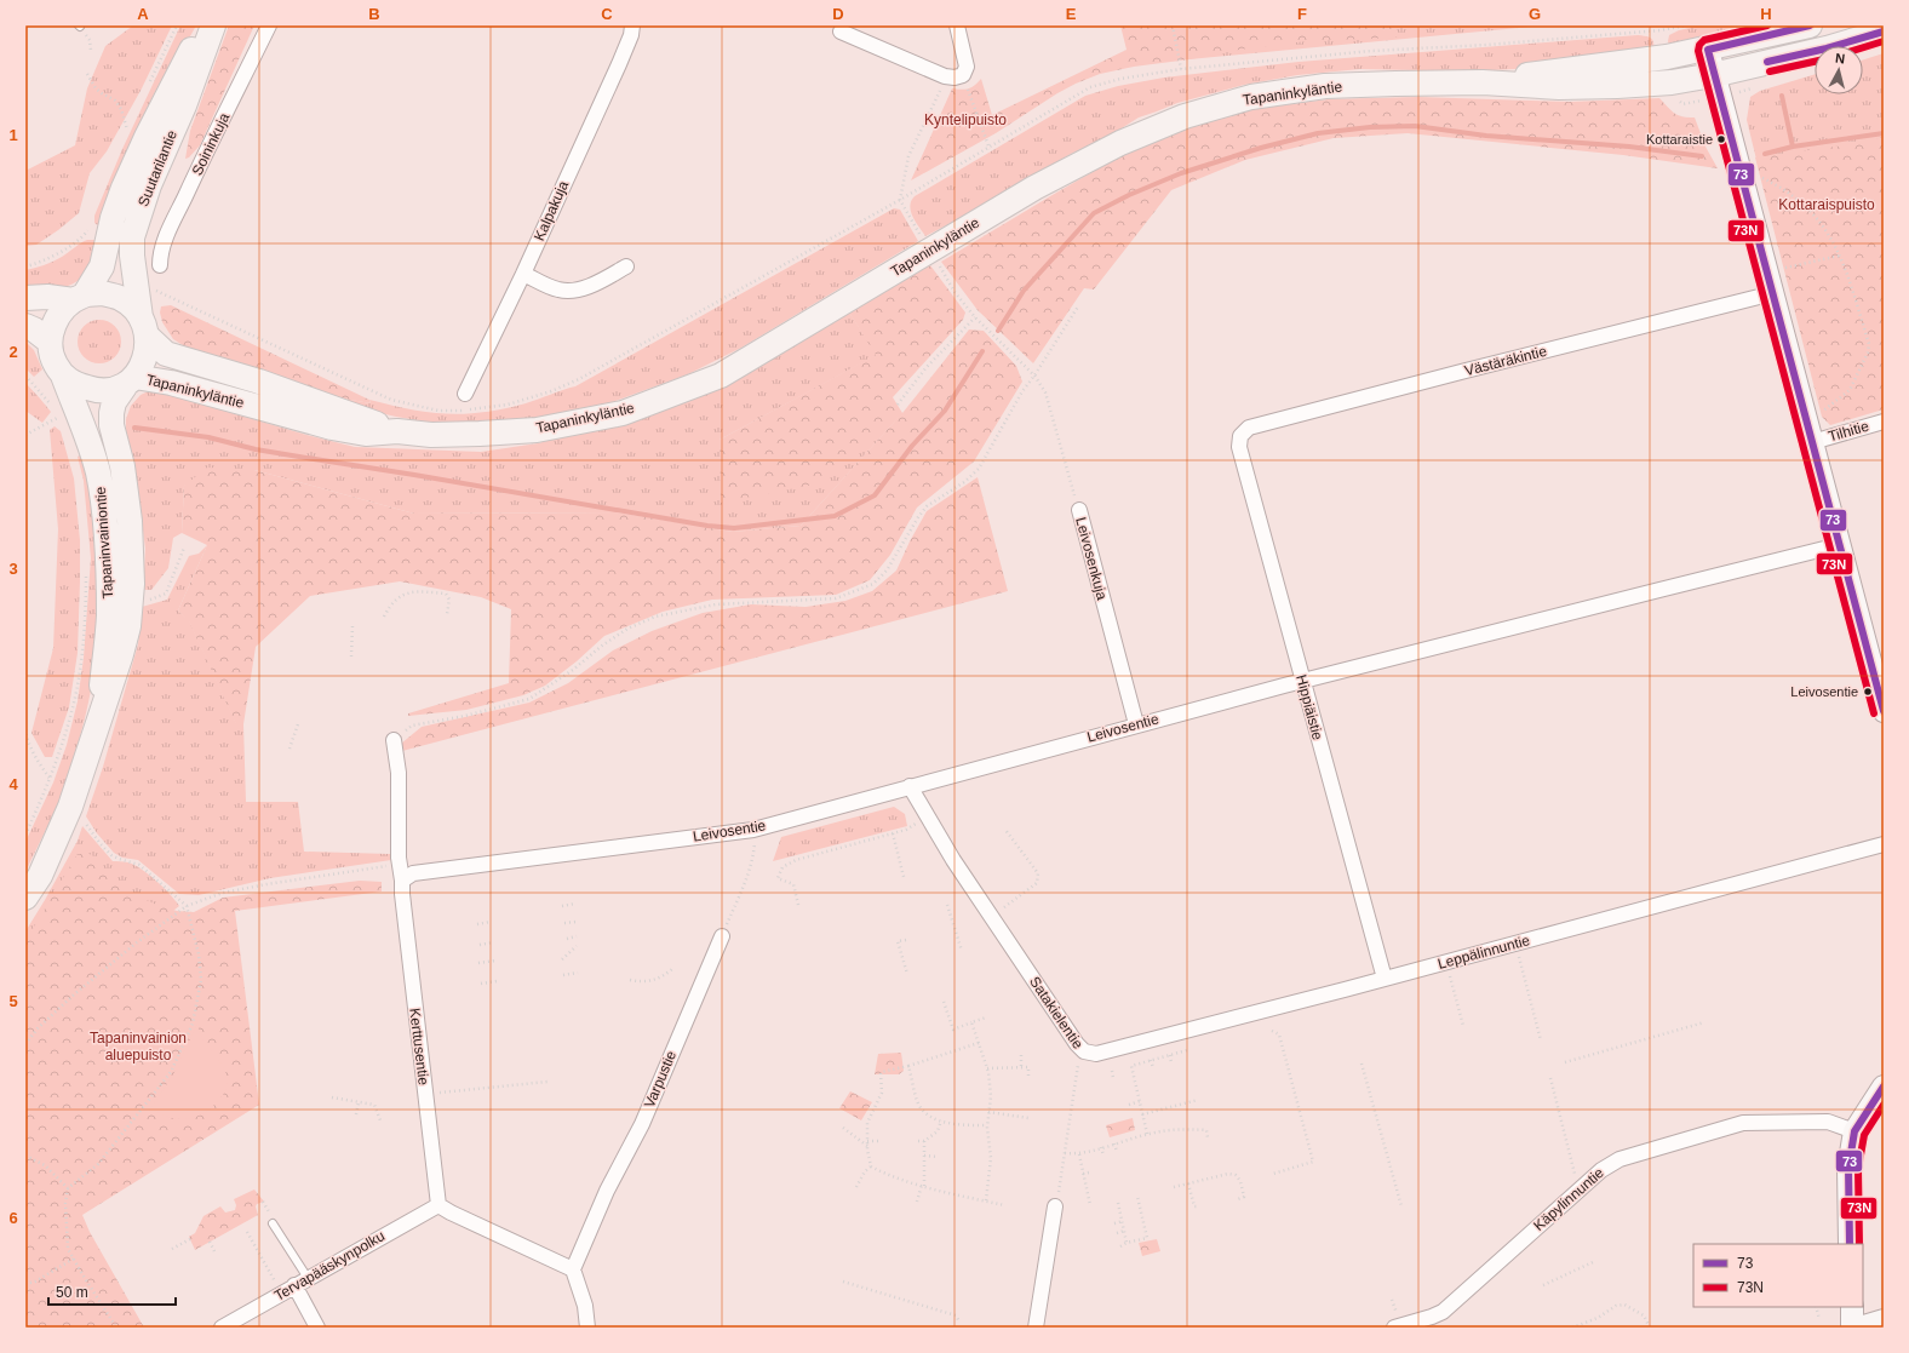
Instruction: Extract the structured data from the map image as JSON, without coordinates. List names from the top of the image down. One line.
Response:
{"streets":{"main road":["Tapaninkyläntie","Suutarilantie","Tapaninvainiontie"],"street":["Soininkuja","Kalpakuja","Västäräkintie","Tilhitie","Leivosenkuja","Hippiäistie","Leivosentie","Leppälinnuntie","Satakielentie","Kerttusentie","Varpustie","Käpylinnuntie","Tervapääskynpolku"]},"crossings":[["Tapaninkyläntie","Suutarilantie"],["Tapaninkyläntie","Tapaninvainiontie"],["Suutarilantie","Tapaninvainiontie"],["Västäräkintie","Hippiäistie"],["Leivosenkuja","Leivosentie"],["Hippiäistie","Leivosentie"],["Hippiäistie","Leppälinnuntie"],["Leivosentie","Satakielentie"],["Leivosentie","Kerttusentie"],["Leppälinnuntie","Satakielentie"],["Kerttusentie","Tervapääskynpolku"]],"parks":["Kyntelipuisto","Kottaraispuisto","Tapaninvainion aluepuisto"],"places":["Kottaraistie","Leivosentie"],"lines":["transit line 73","transit line 73N"],"legend":["73","73N"],"scale_bar":"50 m","north":"top","grid":{"columns":["A","B","C","D","E","F","G","H"],"rows":["1","2","3","4","5","6"]}}
